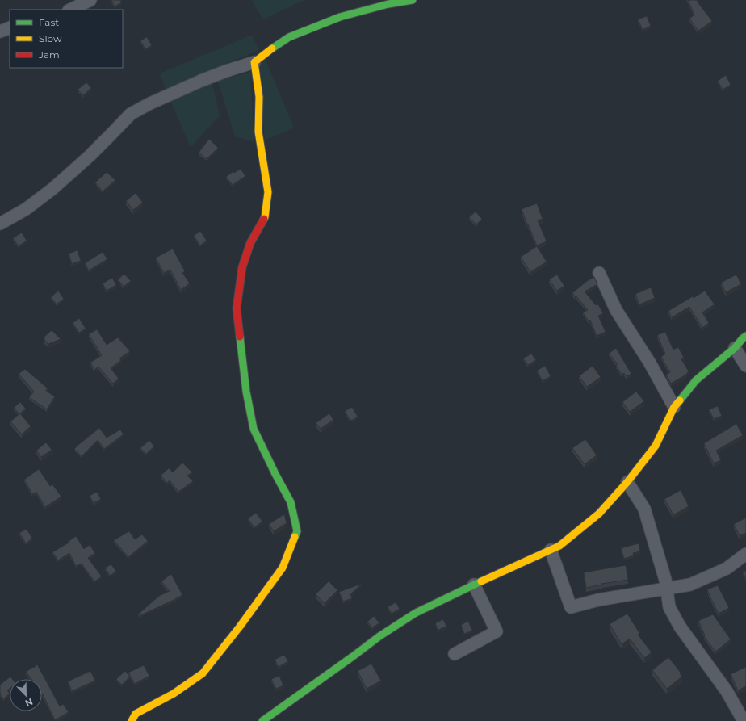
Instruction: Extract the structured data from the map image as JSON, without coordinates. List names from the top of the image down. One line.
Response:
{"legend":["Fast","Slow","Jam"],"north":"bottom right"}
